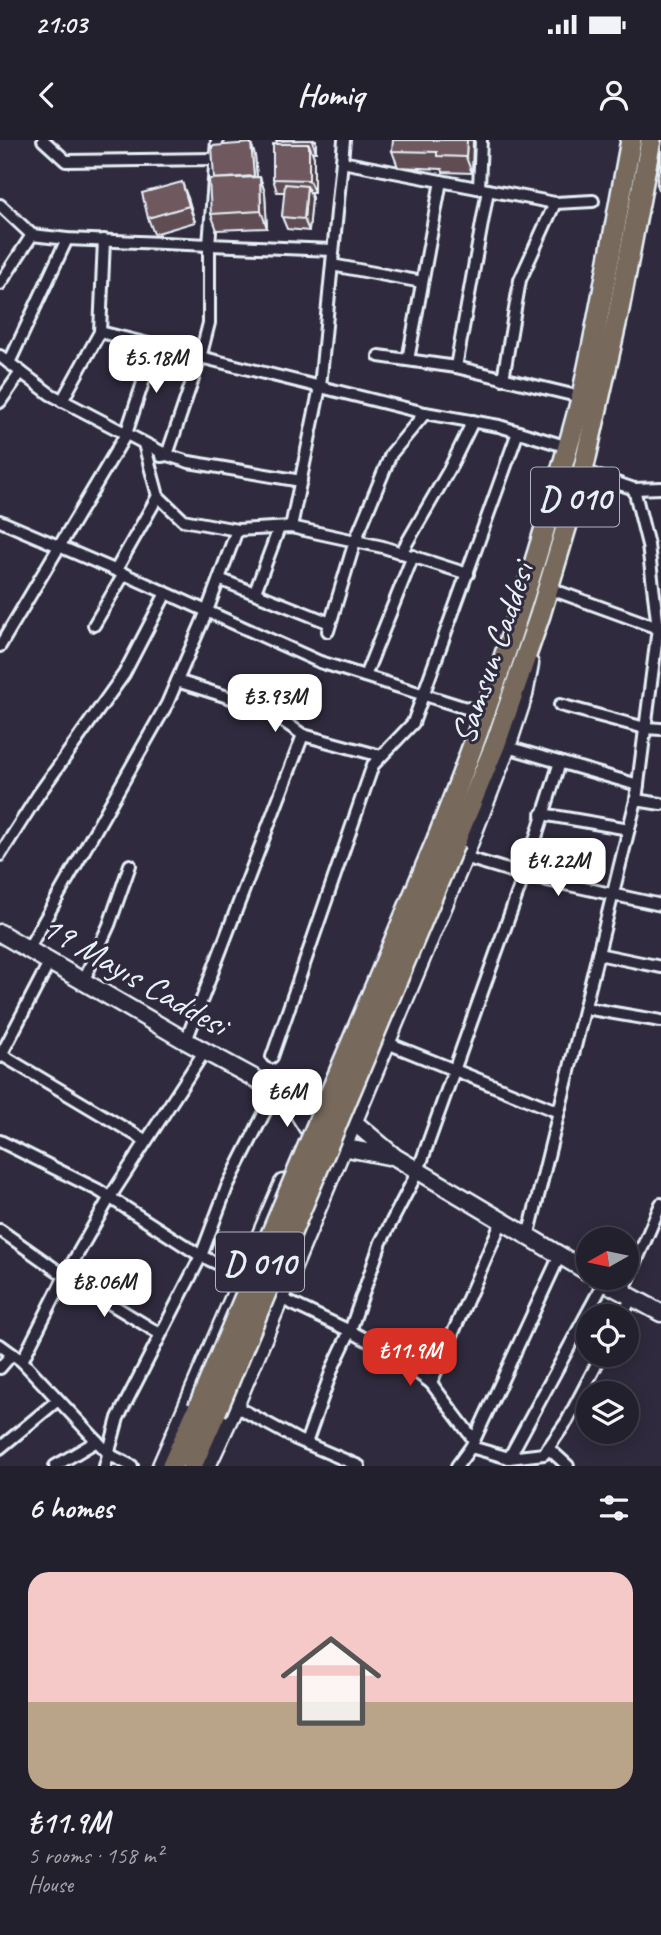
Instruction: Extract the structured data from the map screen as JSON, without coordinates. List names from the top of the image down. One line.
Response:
{"streets":{"highway":["D 010","Samsun Caddesi"],"street":["19 Mayıs Caddesi"]},"crossings":[["D 010","Samsun Caddesi"],["D 010","19 Mayıs Caddesi"],["Samsun Caddesi","19 Mayıs Caddesi"]],"north":"left","page":{"status":"21:03","header":"Homiq","price":["₺5.18M","₺3.93M","₺4.22M","₺6M","₺8.06M","₺11.9M"],"heading":"6 homes","list":[{"name":"₺11.9M","note":"5 rooms · 158 m² · House"}]}}
